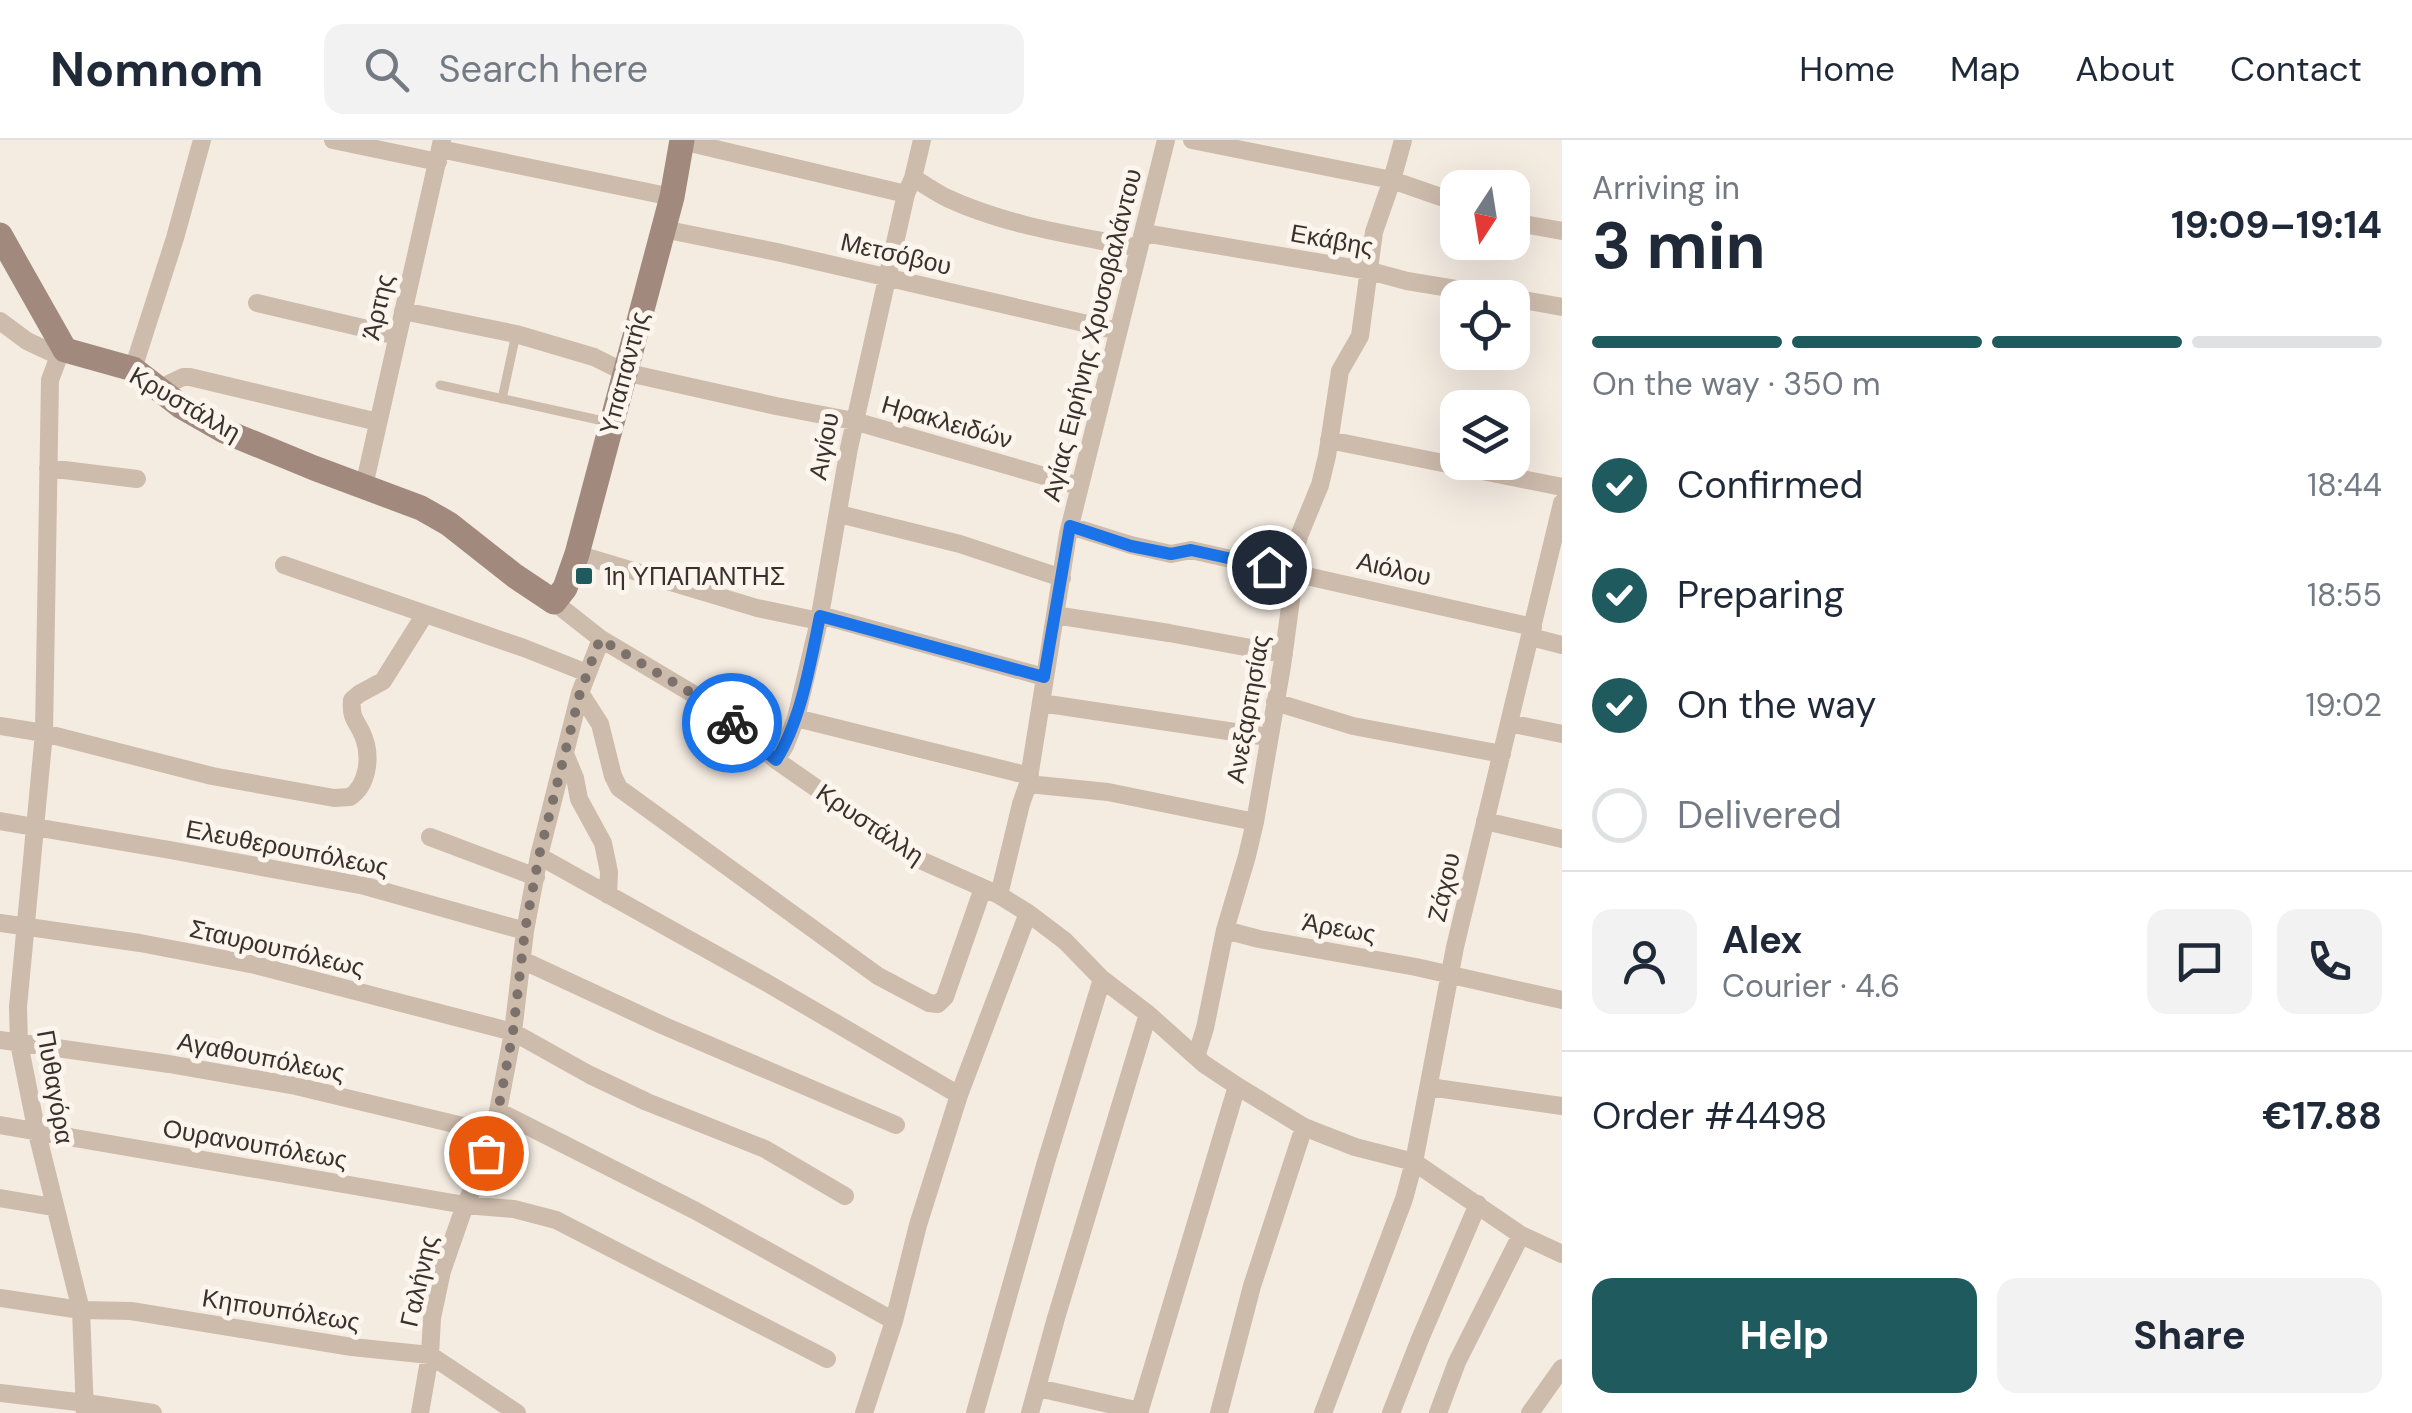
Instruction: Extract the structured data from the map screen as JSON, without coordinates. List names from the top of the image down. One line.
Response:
{"streets":{"street":["Εκάβης","Μετσόβου","Άρτης","Αγίας Ειρήνης Χρυσοβαλάντου","Υπαπαντής","Κρυστάλλη","Ηρακλειδών","Αιγίου","Αιόλου","Ανεξαρτησίας","Ελευθερουπόλεως","Ζάχου","Άρεως","Σταυρουπόλεως","Αγαθουπόλεως","Πυθαγόρα","Ουρανουπόλεως","Γαλήνης","Κηπουπόλεως"]},"crossings":[["Εκάβης","Αγίας Ειρήνης Χρυσοβαλάντου"],["Εκάβης","Υπαπαντής"],["Εκάβης","Αιγίου"],["Εκάβης","Ανεξαρτησίας"],["Μετσόβου","Αγίας Ειρήνης Χρυσοβαλάντου"],["Μετσόβου","Υπαπαντής"],["Μετσόβου","Αιγίου"],["Άρτης","Κρυστάλλη"],["Άρτης","Ηρακλειδών"],["Αγίας Ειρήνης Χρυσοβαλάντου","Κρυστάλλη"],["Αγίας Ειρήνης Χρυσοβαλάντου","Ηρακλειδών"],["Αγίας Ειρήνης Χρυσοβαλάντου","Αιόλου"],["Αγίας Ειρήνης Χρυσοβαλάντου","Γαλήνης"],["Υπαπαντής","Κρυστάλλη"],["Υπαπαντής","Ηρακλειδών"],["Κρυστάλλη","Αιγίου"],["Κρυστάλλη","Ανεξαρτησίας"],["Κρυστάλλη","Ζάχου"],["Κρυστάλλη","Πυθαγόρα"],["Κρυστάλλη","Γαλήνης"],["Ηρακλειδών","Αιγίου"],["Αιόλου","Ανεξαρτησίας"],["Αιόλου","Ζάχου"],["Ανεξαρτησίας","Άρεως"],["Ελευθερουπόλεως","Πυθαγόρα"],["Ελευθερουπόλεως","Γαλήνης"],["Ζάχου","Άρεως"],["Σταυρουπόλεως","Πυθαγόρα"],["Σταυρουπόλεως","Γαλήνης"],["Αγαθουπόλεως","Πυθαγόρα"],["Αγαθουπόλεως","Γαλήνης"],["Πυθαγόρα","Ουρανουπόλεως"],["Πυθαγόρα","Κηπουπόλεως"],["Ουρανουπόλεως","Γαλήνης"],["Γαλήνης","Κηπουπόλεως"]],"places":{"transit":["1η ΥΠΑΠΑΝΤΗΣ"]},"north":"bottom","page":{"header":"Nomnom","search":"Search here","nav":["Home","Map","About","Contact"],"heading":["3 min","Arriving in","19:09–19:14"],"panel":["Alex","Courier · 4.6","Order #4498","€17.88"],"bar":"On the way · 350 m","list":[["Confirmed","18:44"],["Preparing","18:55"],["On the way","19:02"],"Delivered"],"buttons":["Help","Share"]}}
